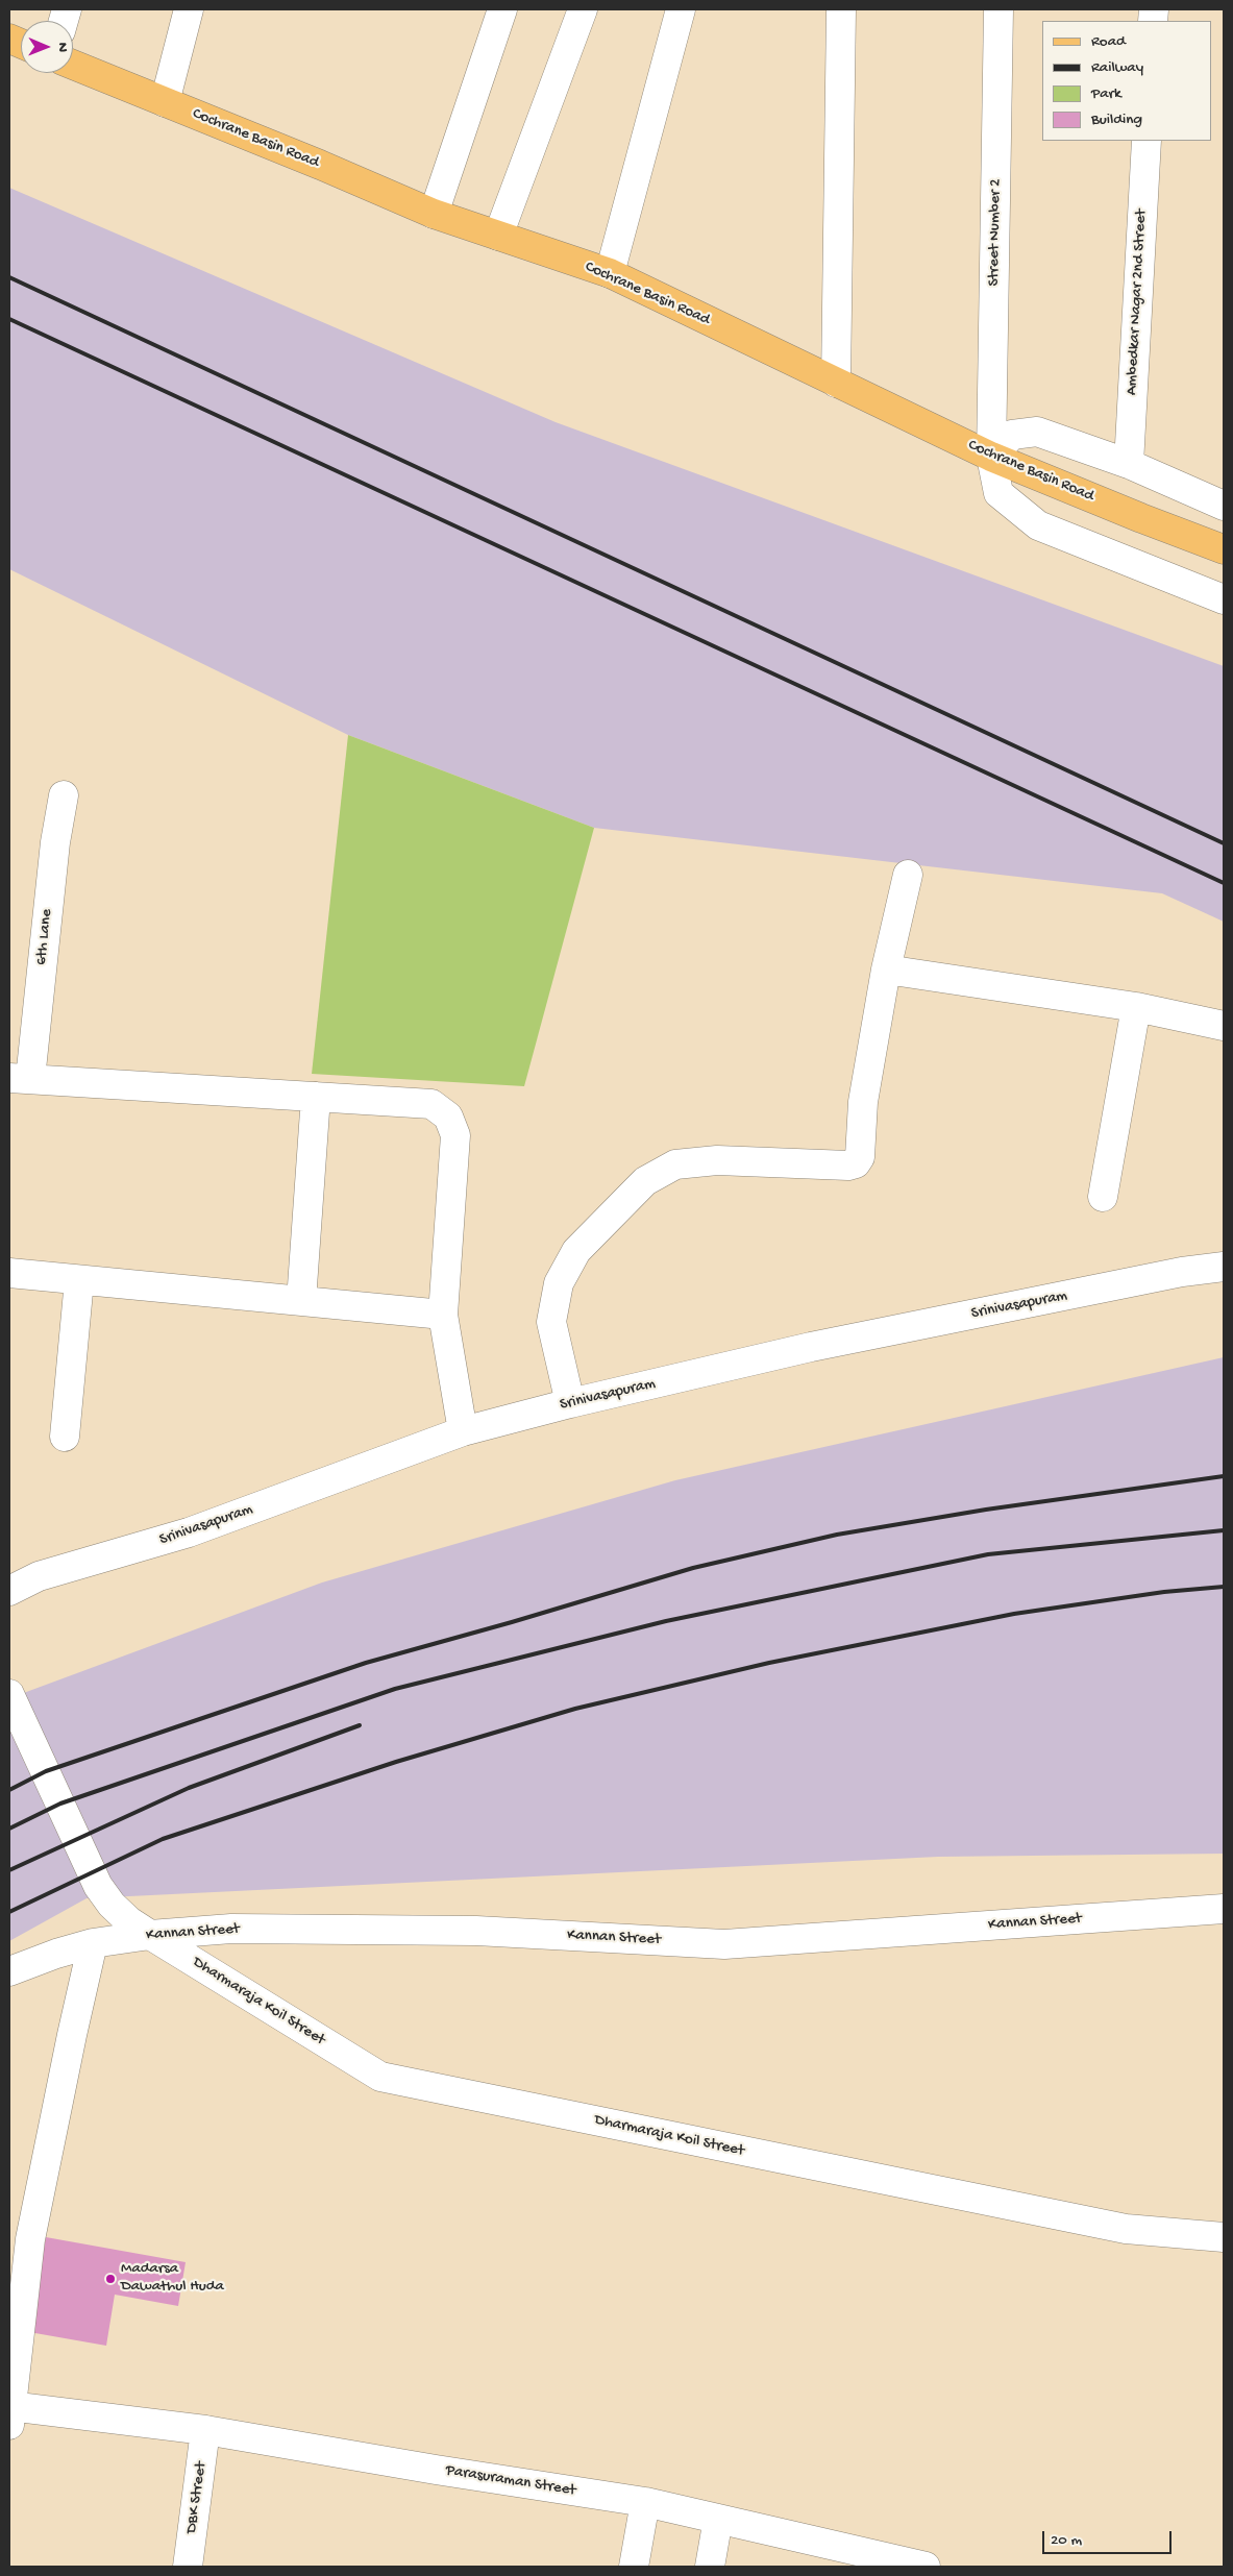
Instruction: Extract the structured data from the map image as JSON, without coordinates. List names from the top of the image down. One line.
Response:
{"streets":{"main road":["Cochrane Basin Road"],"street":["Street Number 2","Ambedkar Nagar 2nd Street","6th Lane","Srinivasapuram","Kannan Street","Dharmaraja Koil Street","Parasuraman Street","DBK Street"]},"crossings":[["Cochrane Basin Road","Street Number 2"],["Kannan Street","Dharmaraja Koil Street"],["Parasuraman Street","DBK Street"]],"places":["Madarsa Dawathul Huda"],"legend":["Road","Railway","Park","Building"],"scale_bar":"20 m","north":"right"}
